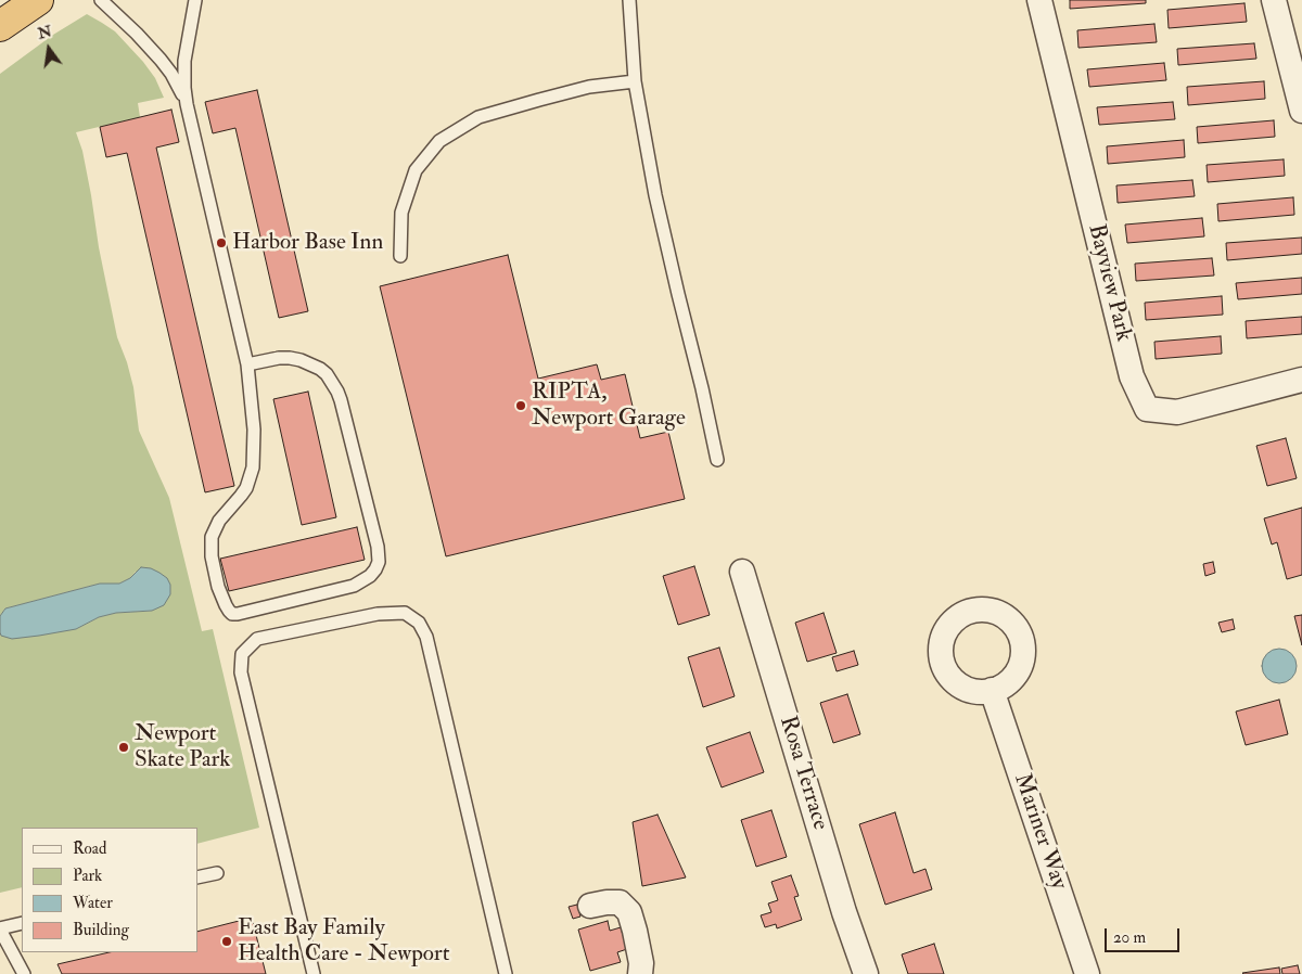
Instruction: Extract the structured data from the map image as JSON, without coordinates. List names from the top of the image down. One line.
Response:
{"streets":{"street":["Bayview Park","Rosa Terrace","Mariner Way"]},"places":["Harbor Base Inn","RIPTA, Newport Garage","Newport Skate Park","East Bay Family Health Care - Newport"],"legend":["Road","Park","Water","Building"],"scale_bar":"20 m","north":"top"}
